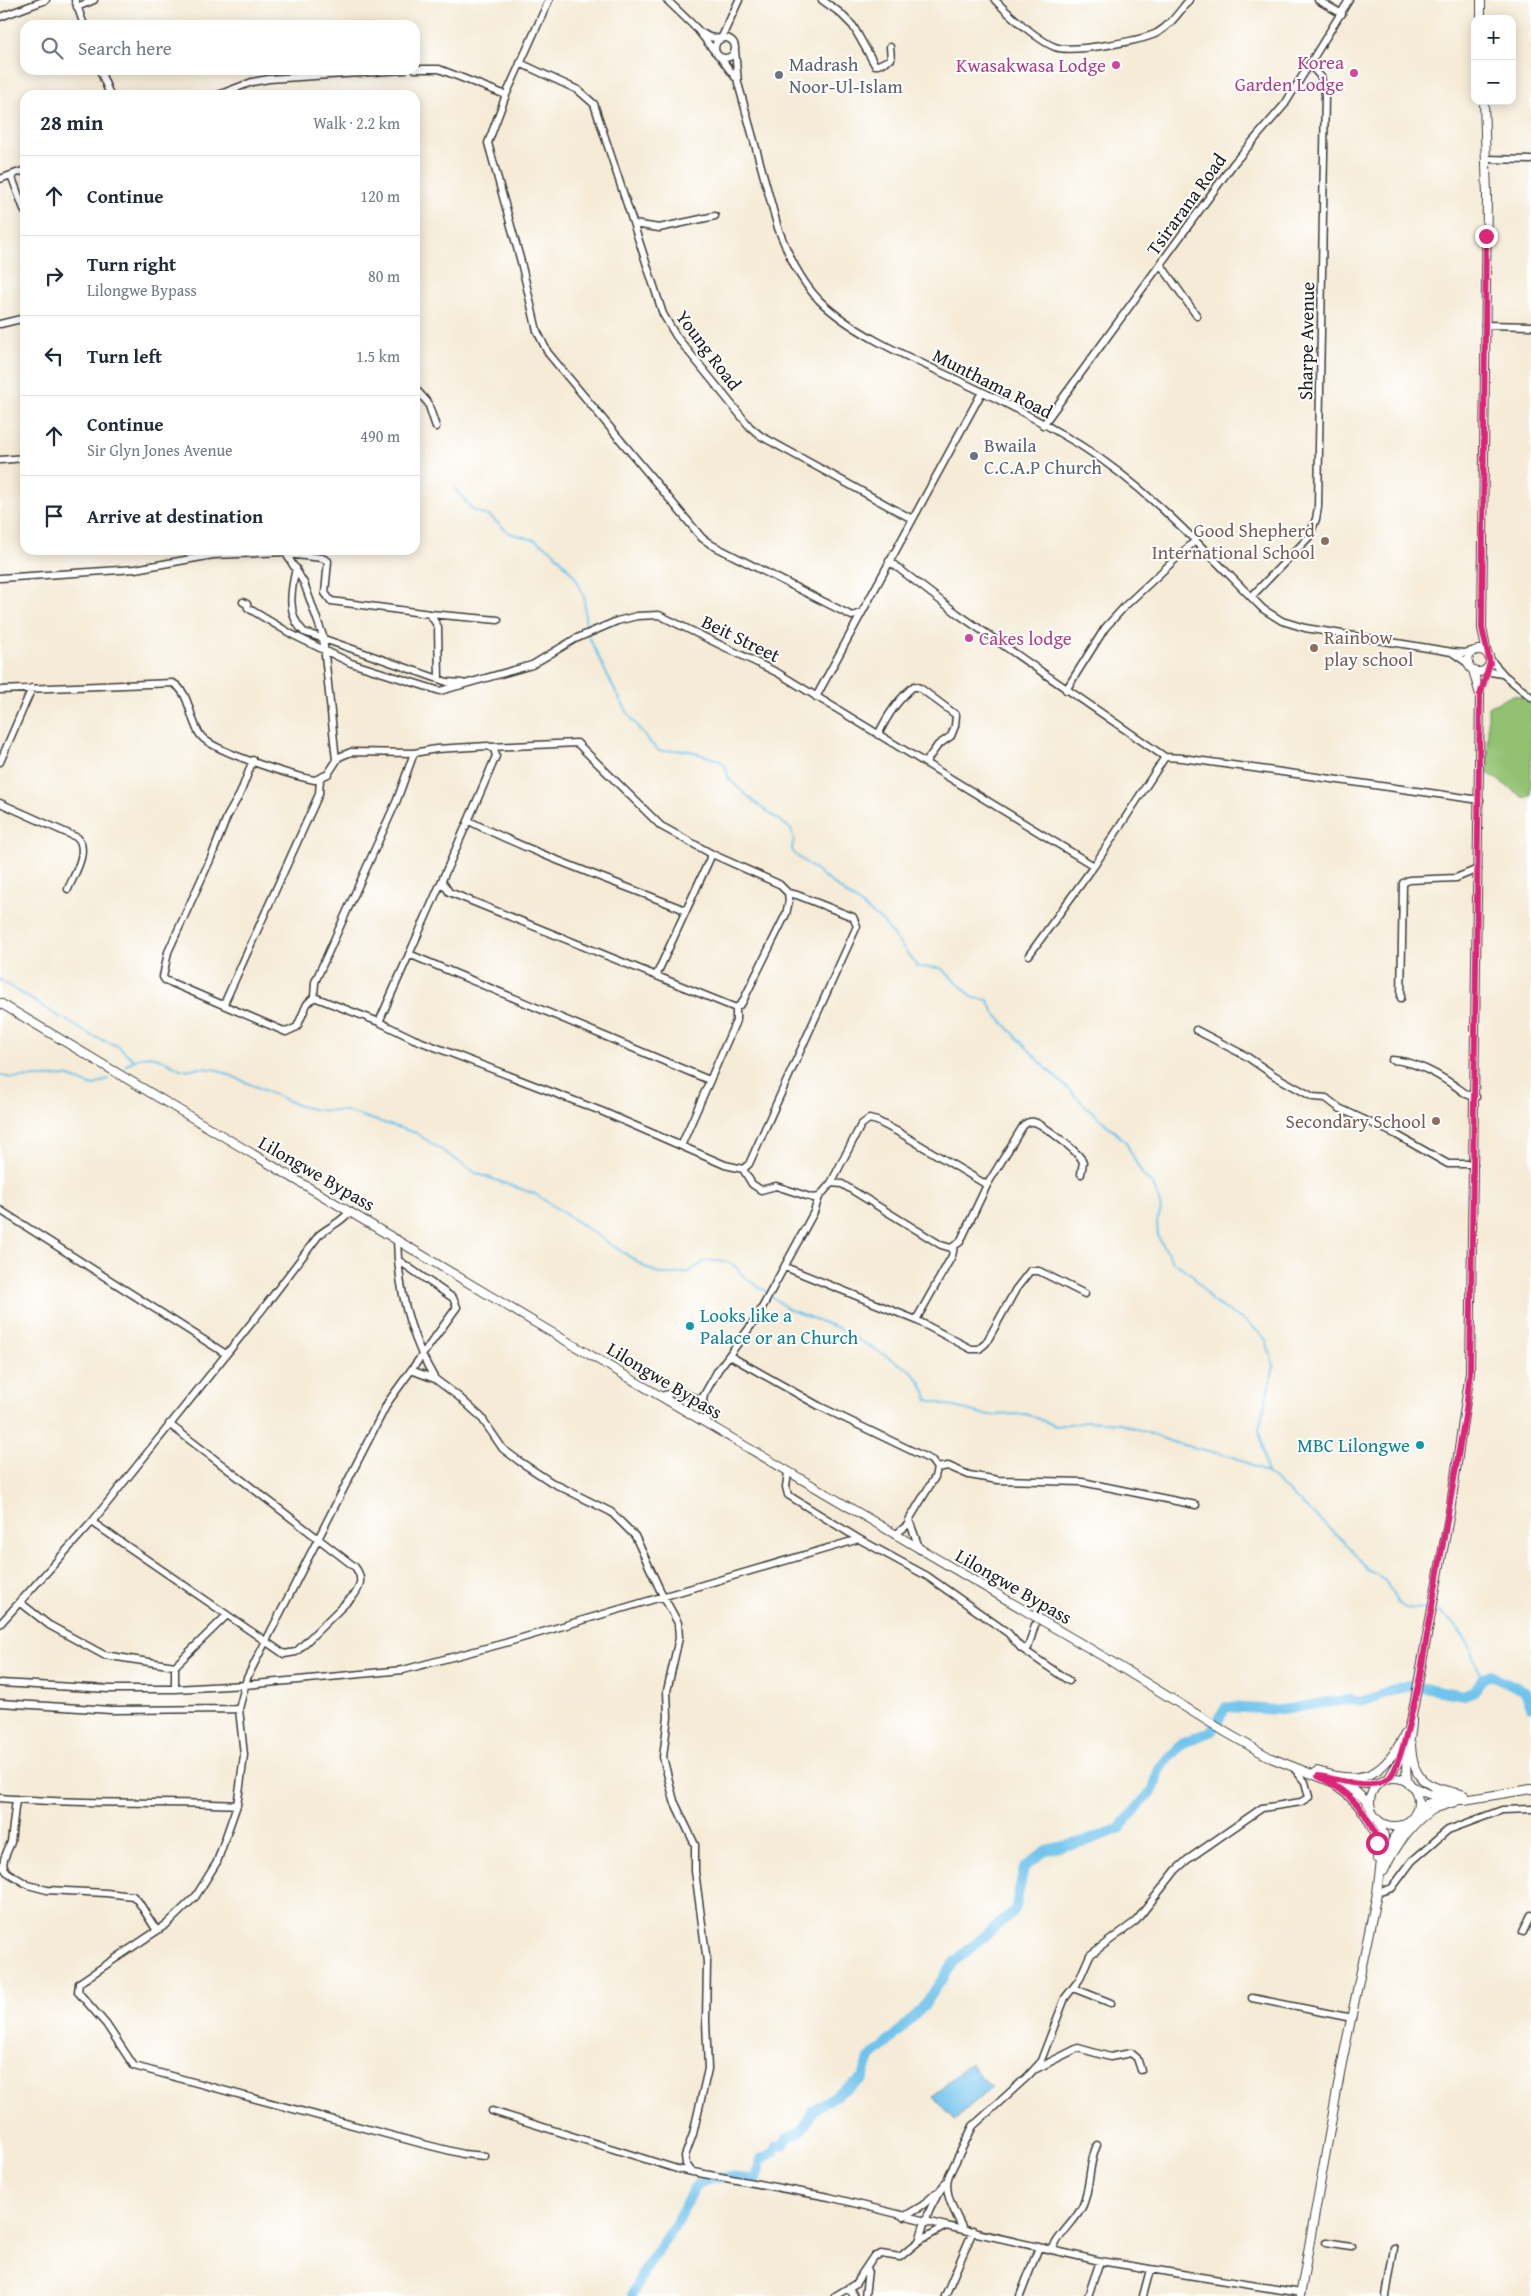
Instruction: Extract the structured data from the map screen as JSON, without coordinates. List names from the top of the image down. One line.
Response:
{"streets":{"main road":["Lilongwe Bypass"],"street":["Tsirarana Road","Sharpe Avenue","Young Road","Munthama Road","Beit Street"]},"crossings":[["Tsirarana Road","Sharpe Avenue"],["Tsirarana Road","Munthama Road"],["Sharpe Avenue","Munthama Road"]],"places":["Kwasakwasa Lodge","Korea Garden Lodge","Madrash Noor-Ul-Islam","Bwaila C.C.A.P Church","Good Shepherd International School","Cakes lodge","Rainbow play school","Secondary School","Looks like a Palace or an Church","MBC Lilongwe"],"page":{"map_buttons":["+","−"],"search":"Search here","heading":["28 min","Walk · 2.2 km"],"list":[["Continue","120 m"],["Turn right","Lilongwe Bypass","80 m"],["Turn left","1.5 km"],["Continue","Sir Glyn Jones Avenue","490 m"],"Arrive at destination"]}}
